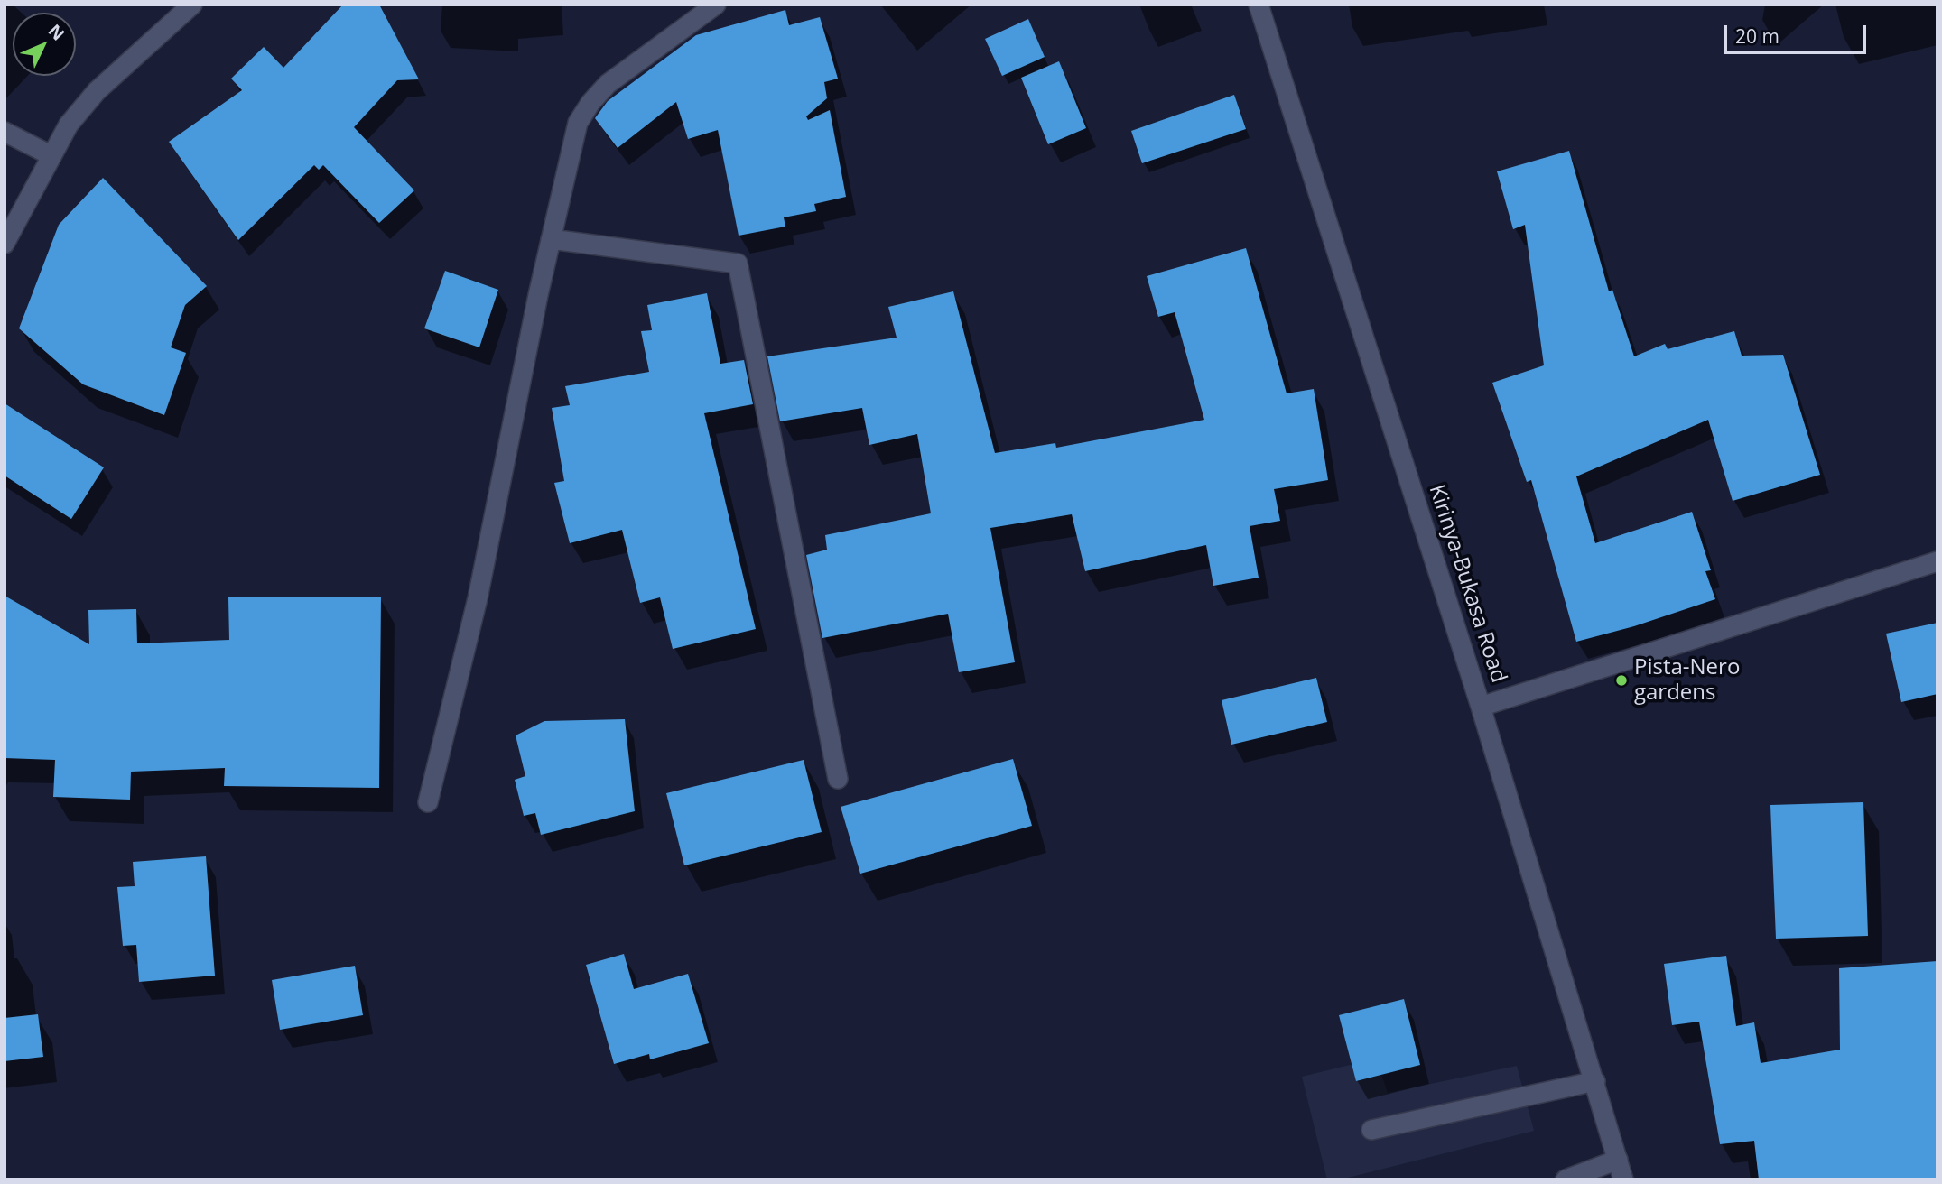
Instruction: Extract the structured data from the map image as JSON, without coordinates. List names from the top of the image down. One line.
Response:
{"streets":{"street":["Kirinya-Bukasa Road"]},"places":["Pista-Nero gardens"],"scale_bar":"20 m","north":"top right"}
